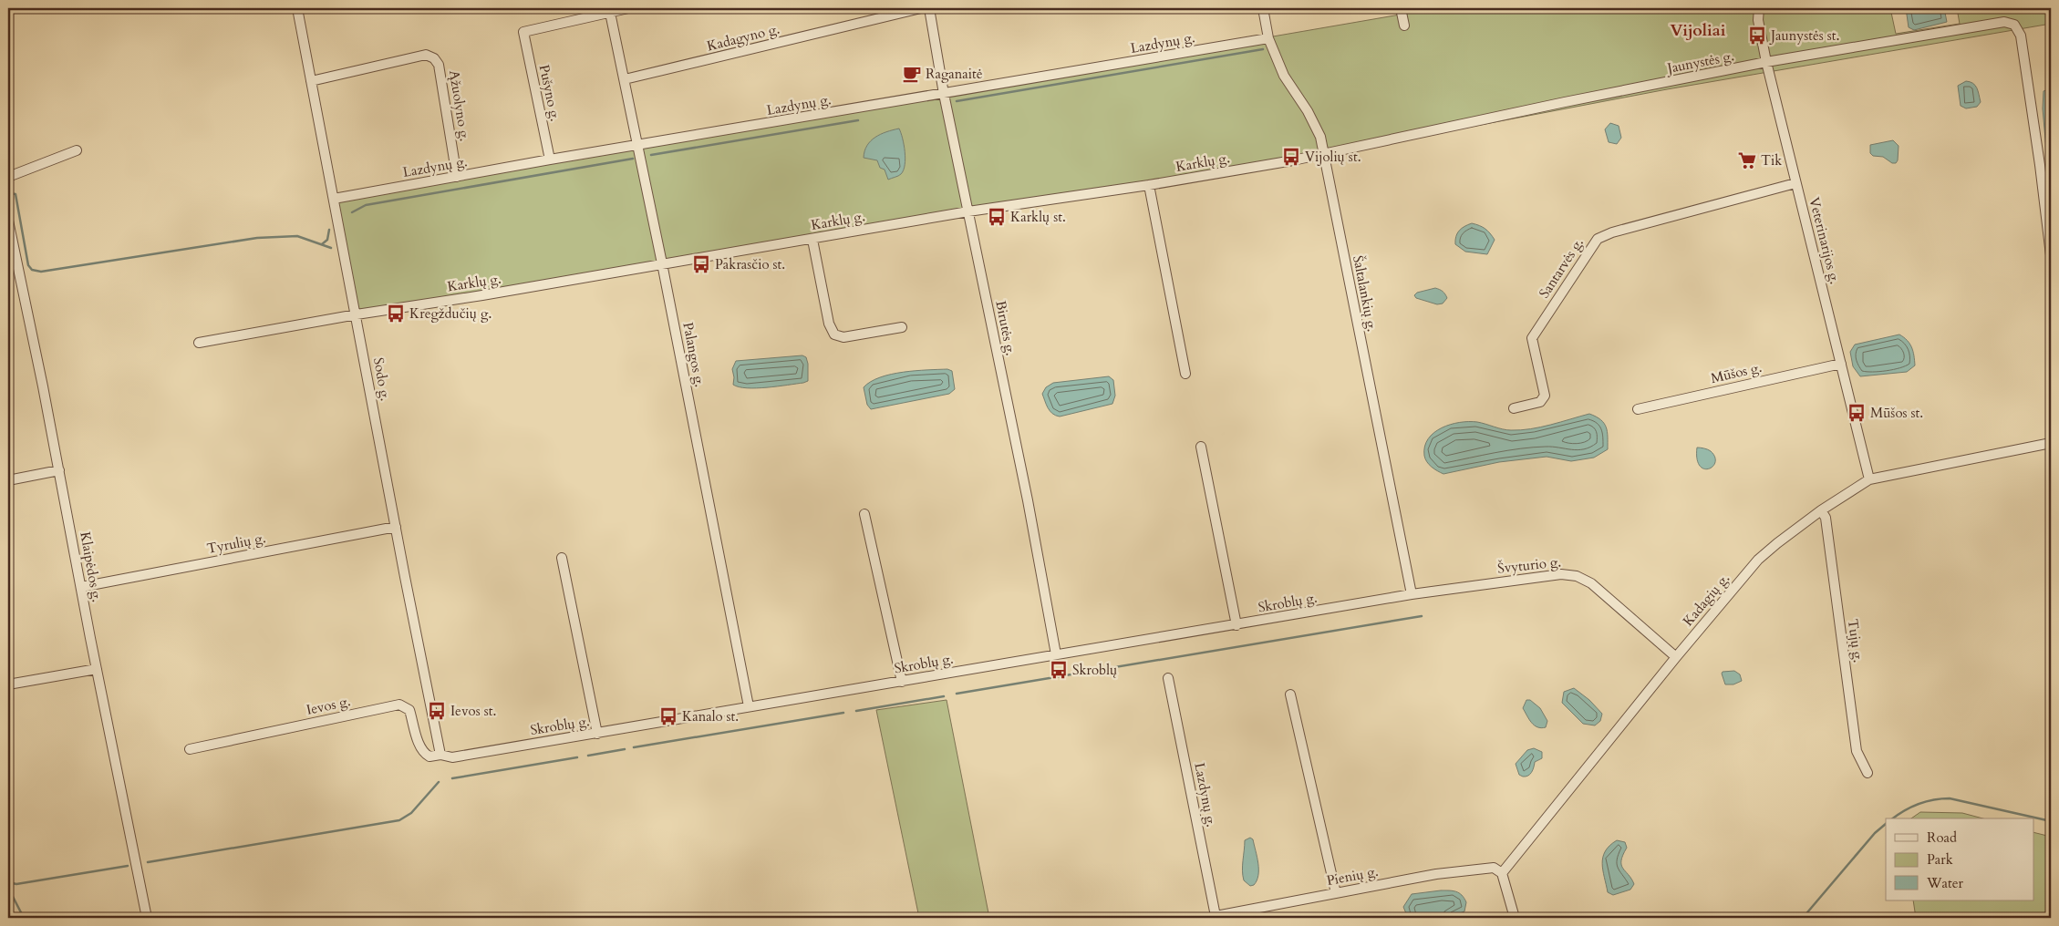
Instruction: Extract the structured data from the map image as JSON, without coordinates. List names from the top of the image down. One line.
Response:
{"streets":{"street":["Kadagyno g.","Lazdynų g.","Jaunystės g.","Pušyno g.","Ąžuolyno g.","Karklų g.","Veterinarijos g.","Santarvės g.","Šaltalankių g.","Birutės g.","Palangos g.","Mūšos g.","Sodo g.","Tyrulių g.","Švyturio g.","Klaipėdos g.","Kadagių g.","Skroblų g.","Tujų g.","Ievos g.","Pienių g."]},"crossings":[["Kadagyno g.","Palangos g."],["Lazdynų g.","Pušyno g."],["Lazdynų g.","Ąžuolyno g."],["Lazdynų g.","Šaltalankių g."],["Lazdynų g.","Birutės g."],["Lazdynų g.","Palangos g."],["Lazdynų g.","Sodo g."],["Lazdynų g.","Pienių g."],["Jaunystės g.","Karklų g."],["Jaunystės g.","Veterinarijos g."],["Jaunystės g.","Šaltalankių g."],["Pušyno g.","Palangos g."],["Ąžuolyno g.","Sodo g."],["Karklų g.","Šaltalankių g."],["Karklų g.","Birutės g."],["Karklų g.","Palangos g."],["Karklų g.","Sodo g."],["Veterinarijos g.","Santarvės g."],["Veterinarijos g.","Mūšos g."],["Veterinarijos g.","Kadagių g."],["Šaltalankių g.","Švyturio g."],["Šaltalankių g.","Skroblų g."],["Birutės g.","Skroblų g."],["Palangos g.","Skroblų g."],["Sodo g.","Tyrulių g."],["Sodo g.","Skroblų g."],["Sodo g.","Ievos g."],["Tyrulių g.","Klaipėdos g."],["Švyturio g.","Kadagių g."],["Švyturio g.","Skroblų g."],["Kadagių g.","Tujų g."],["Kadagių g.","Pienių g."],["Skroblų g.","Ievos g."]],"districts":["Vijoliai"],"places":{"bus stop":["Jaunystės st.","Vijolių st.","Karklų st.","Pakrasčio st.","Kregždučių g.","Mūšos st.","Skroblų","Ievos st.","Kanalo st."],"cafe":["Raganaitė"],"supermarket":["Tik"]},"legend":["Road","Park","Water"]}
